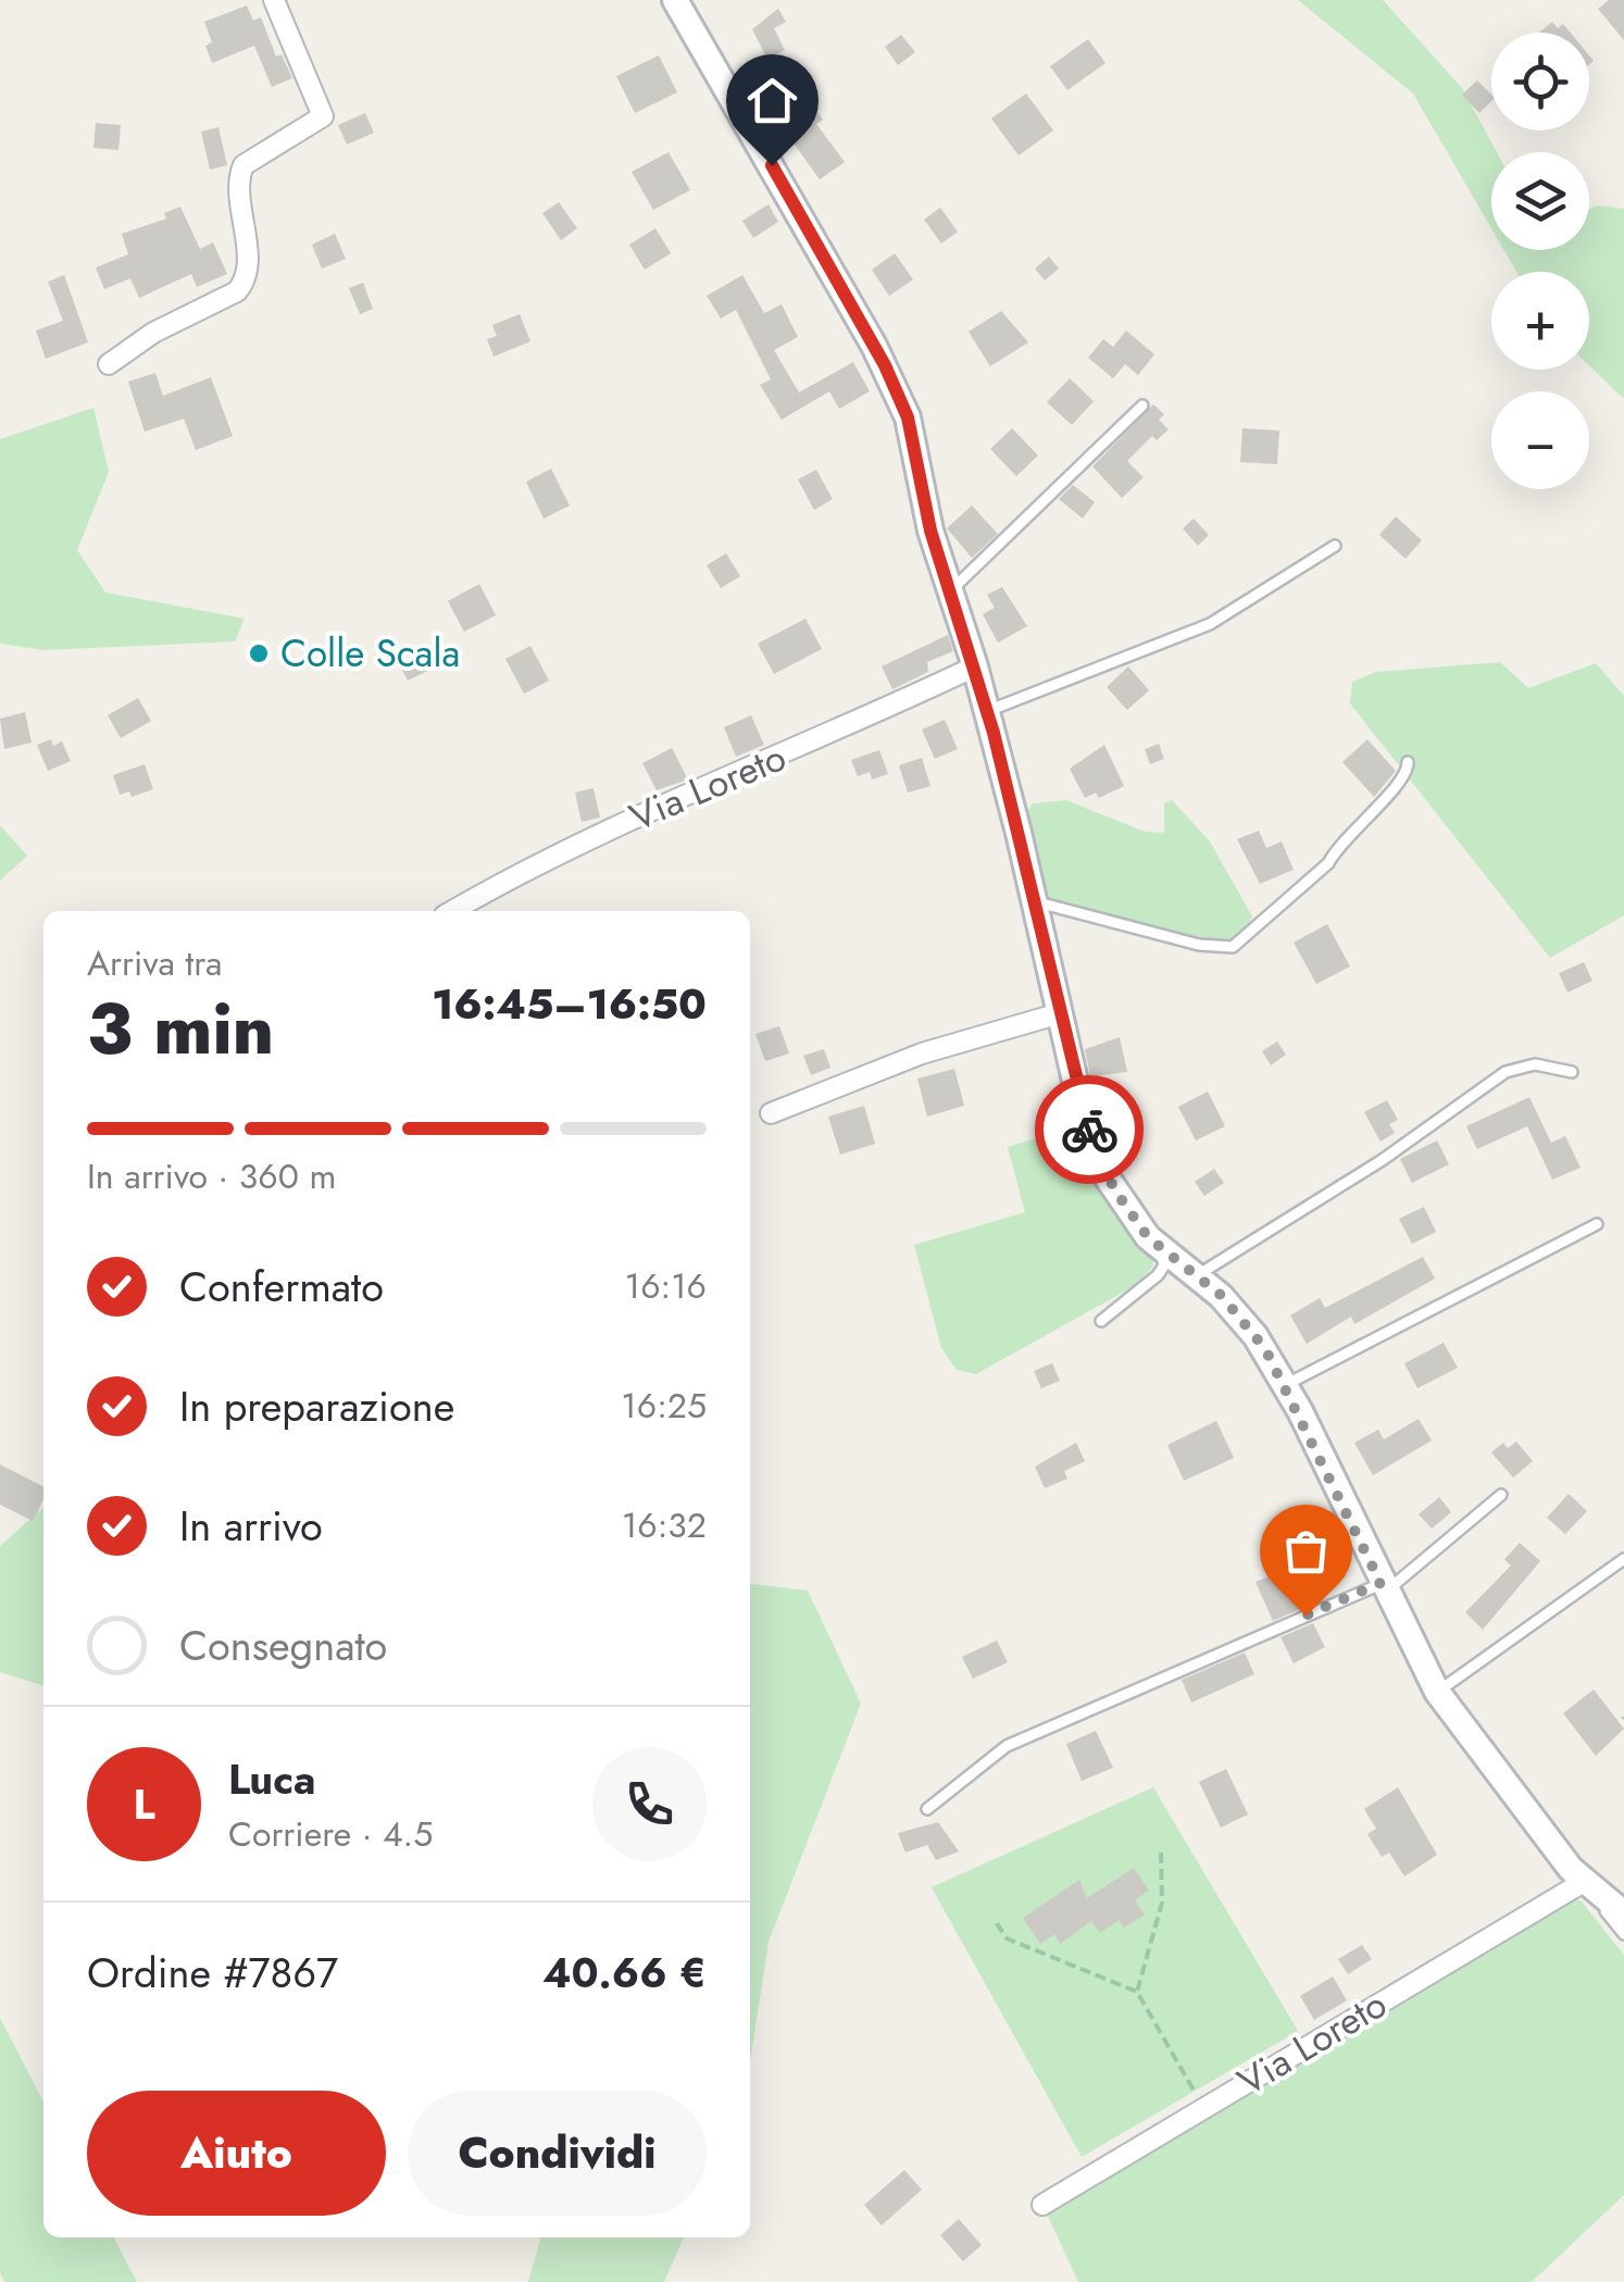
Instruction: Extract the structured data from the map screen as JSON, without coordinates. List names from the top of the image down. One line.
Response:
{"streets":{"street":["Via Loreto"]},"places":["Colle Scala"],"page":{"map_buttons":["+","−"],"heading":["3 min","Arriva tra","16:45–16:50"],"panel":["Luca","Corriere · 4.5","Ordine #7867","40.66 €"],"bar":"In arrivo · 360 m","list":[["Confermato","16:16"],["In preparazione","16:25"],["In arrivo","16:32"],"Consegnato"],"round":"L","buttons":["Aiuto","Condividi"]}}
